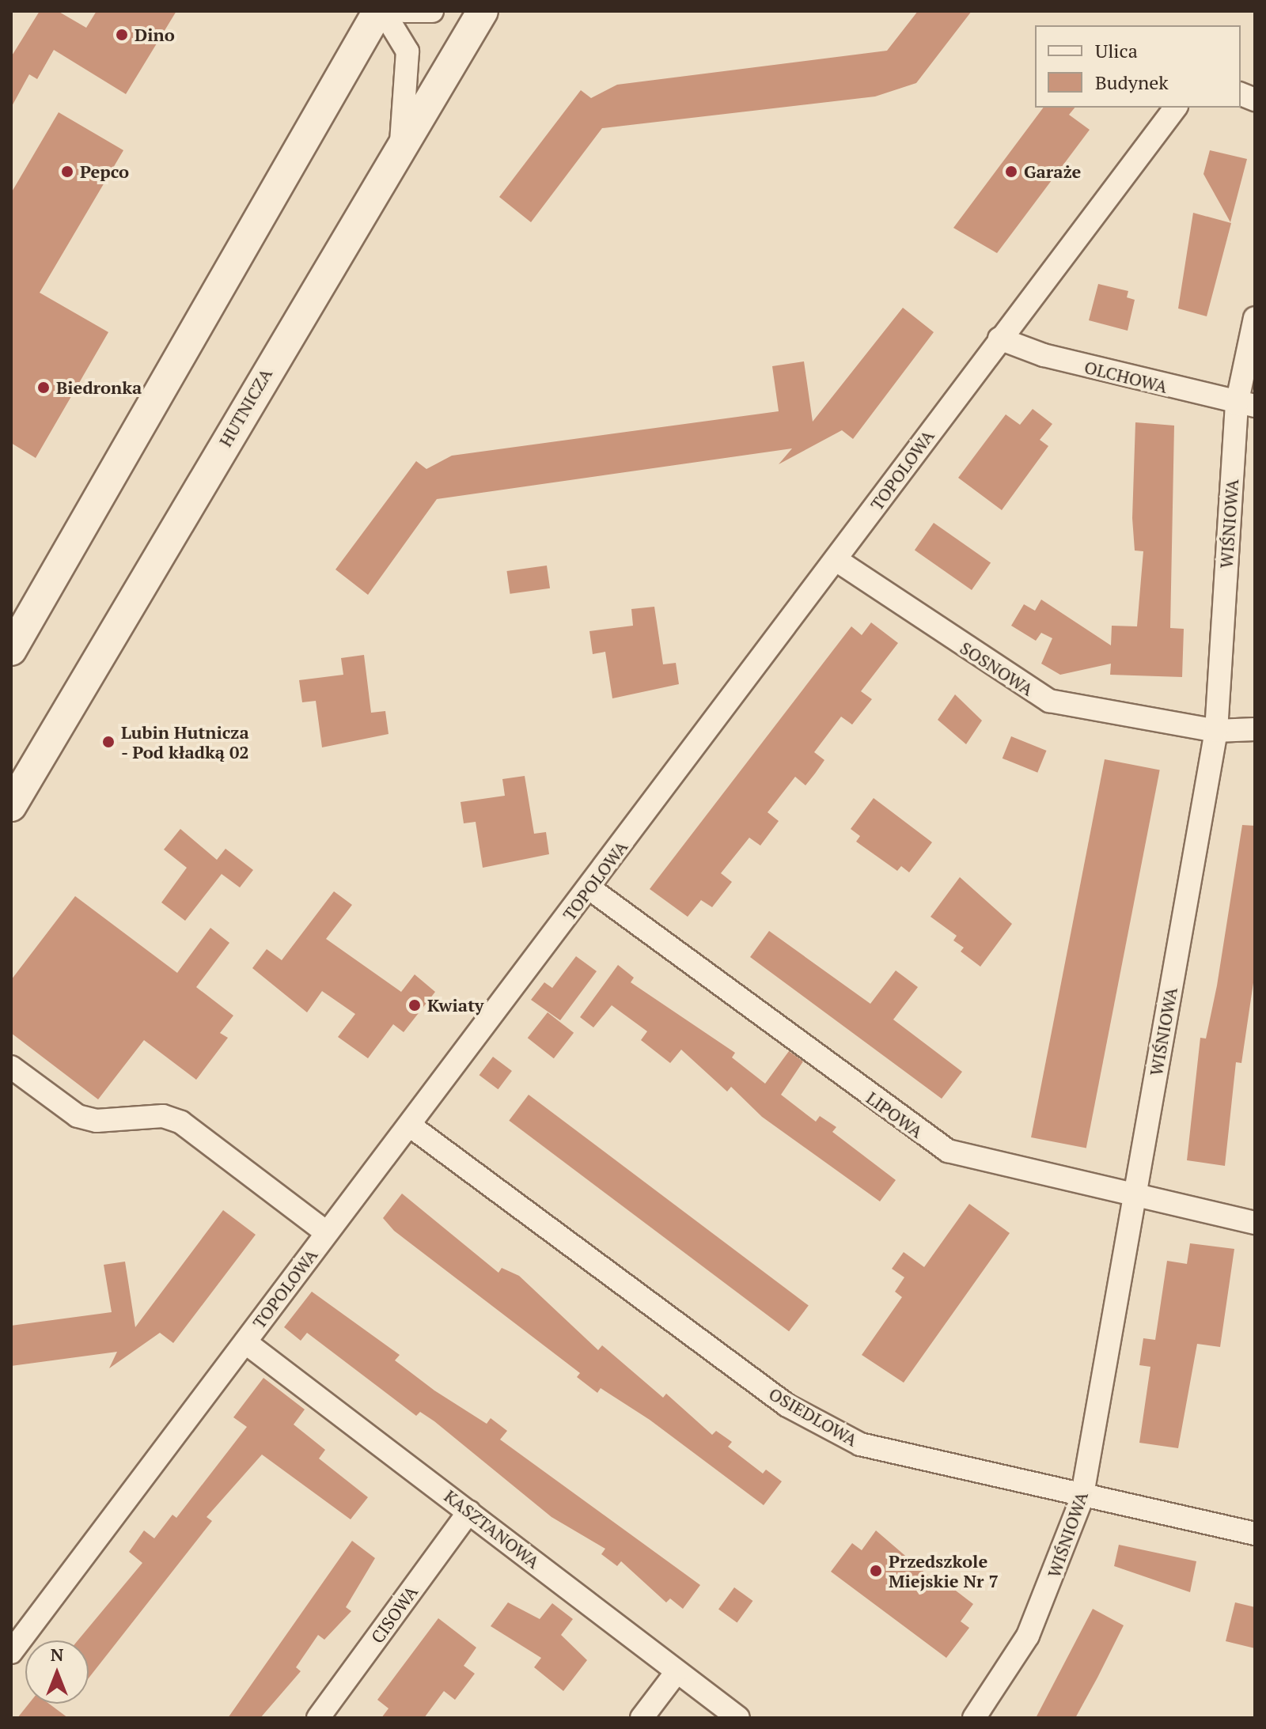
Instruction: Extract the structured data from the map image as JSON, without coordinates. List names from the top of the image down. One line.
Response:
{"streets":{"main road":["HUTNICZA"],"street":["OLCHOWA","TOPOLOWA","WIŚNIOWA","SOSNOWA","LIPOWA","OSIEDLOWA","KASZTANOWA","CISOWA"]},"crossings":[["OLCHOWA","TOPOLOWA"],["OLCHOWA","WIŚNIOWA"],["TOPOLOWA","SOSNOWA"],["TOPOLOWA","LIPOWA"],["TOPOLOWA","OSIEDLOWA"],["TOPOLOWA","KASZTANOWA"],["WIŚNIOWA","SOSNOWA"],["WIŚNIOWA","LIPOWA"],["WIŚNIOWA","OSIEDLOWA"],["KASZTANOWA","CISOWA"]],"places":["Dino","Pepco","Garaże","Biedronka","Lubin Hutnicza - Pod kładką 02","Kwiaty","Przedszkole Miejskie Nr 7"],"legend":["Ulica","Budynek"],"north":"top"}
